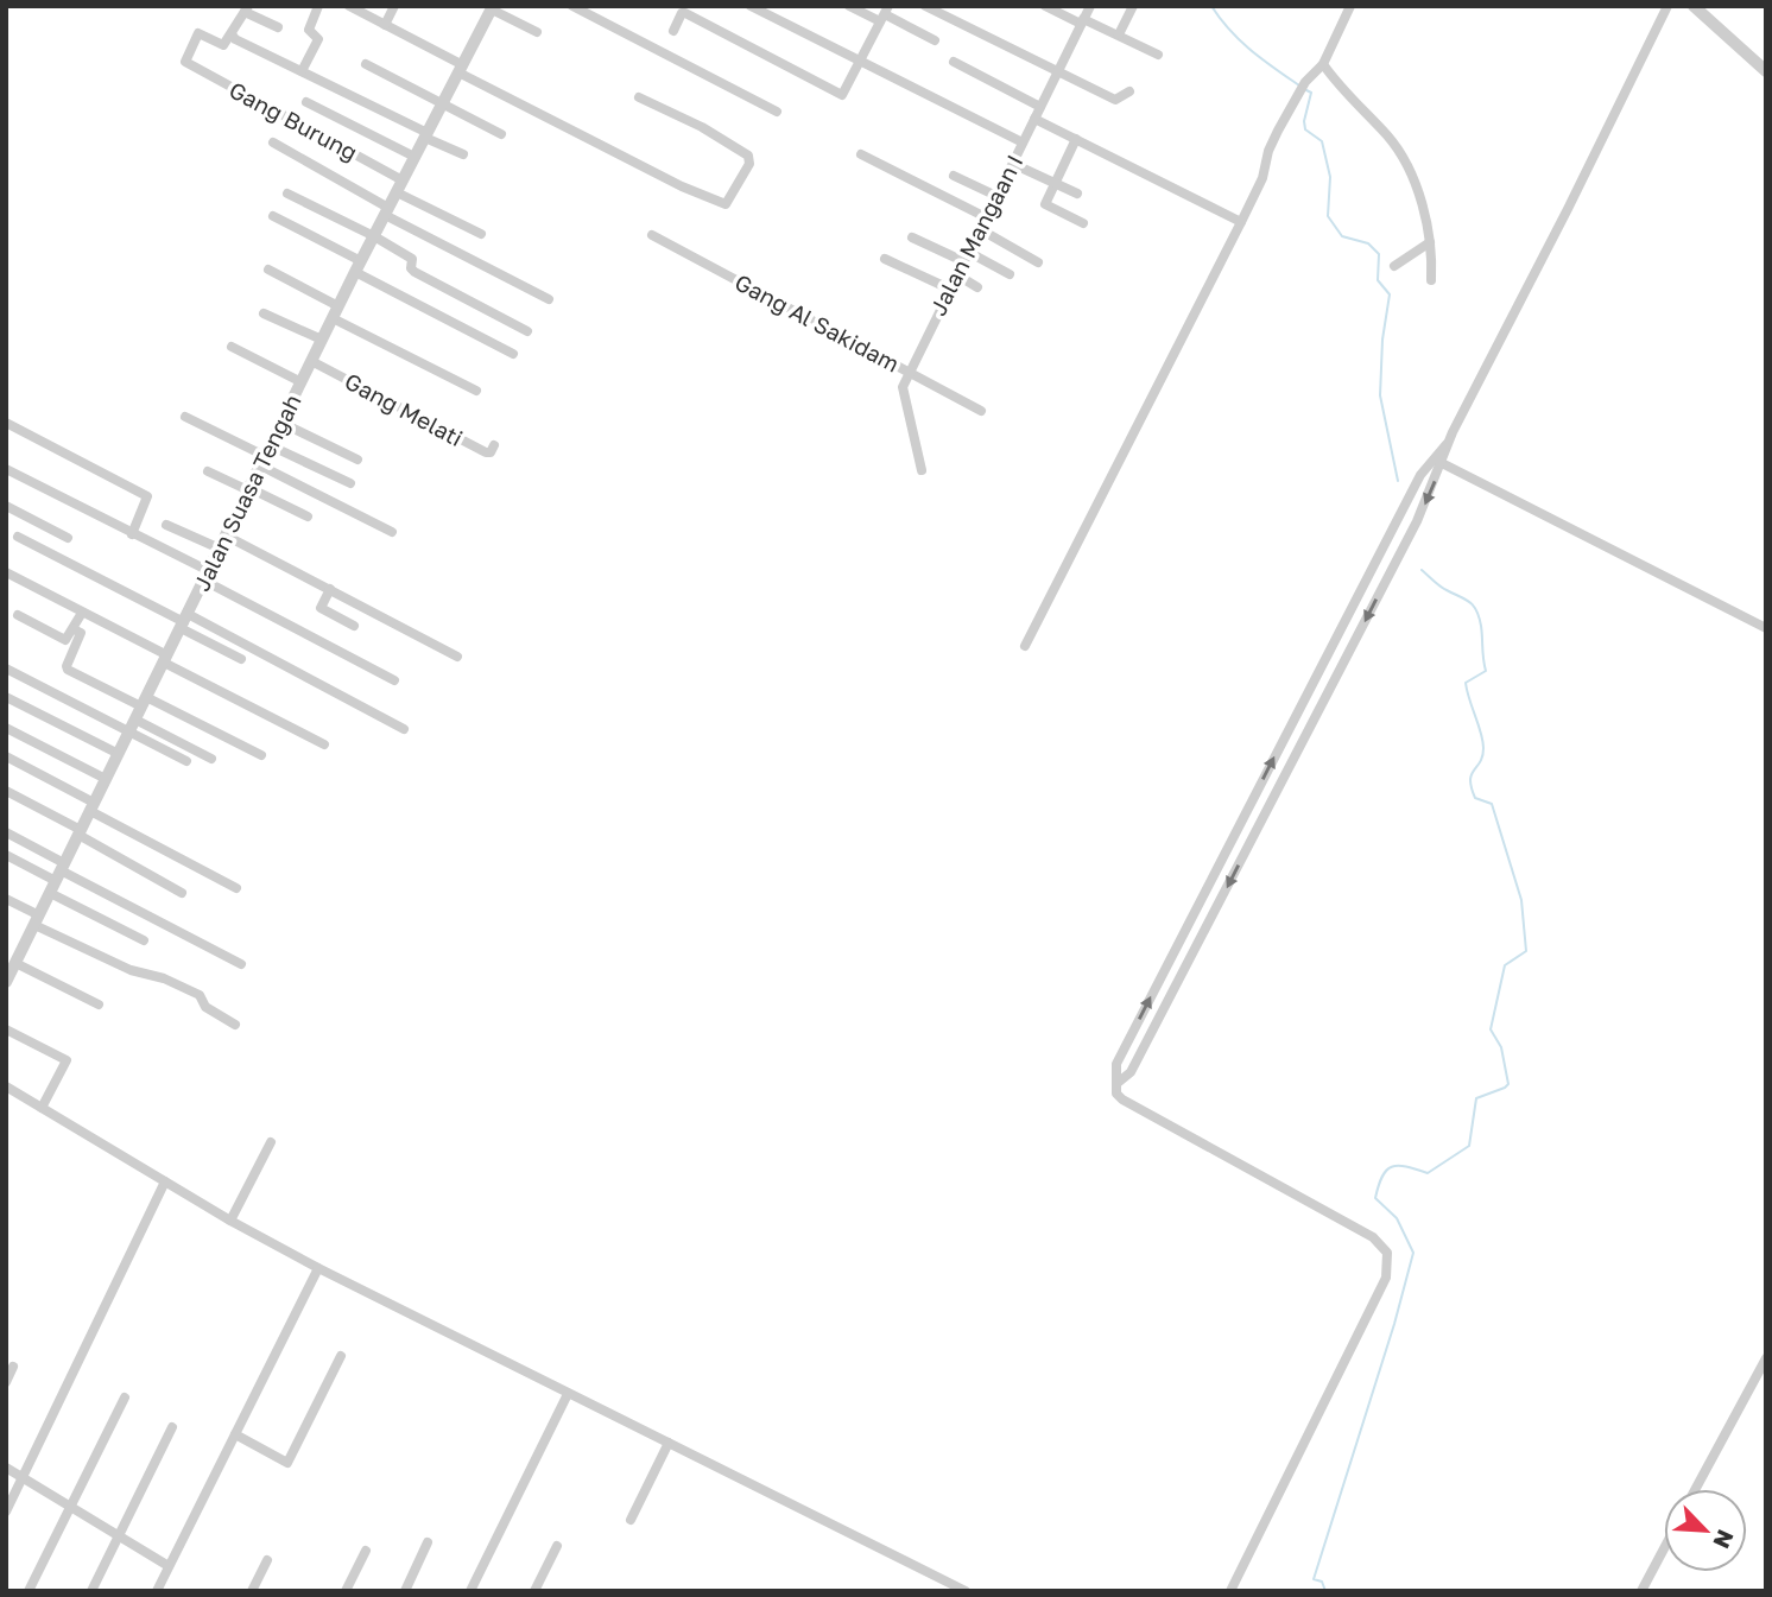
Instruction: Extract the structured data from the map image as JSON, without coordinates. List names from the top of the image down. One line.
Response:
{"streets":{"street":["Gang Burung","Jalan Mangaan I","Gang Al Sakidam","Gang Melati","Jalan Suasa Tengah"]},"crossings":[["Gang Burung","Jalan Suasa Tengah"],["Jalan Mangaan I","Gang Al Sakidam"],["Gang Melati","Jalan Suasa Tengah"]],"north":"bottom right"}
